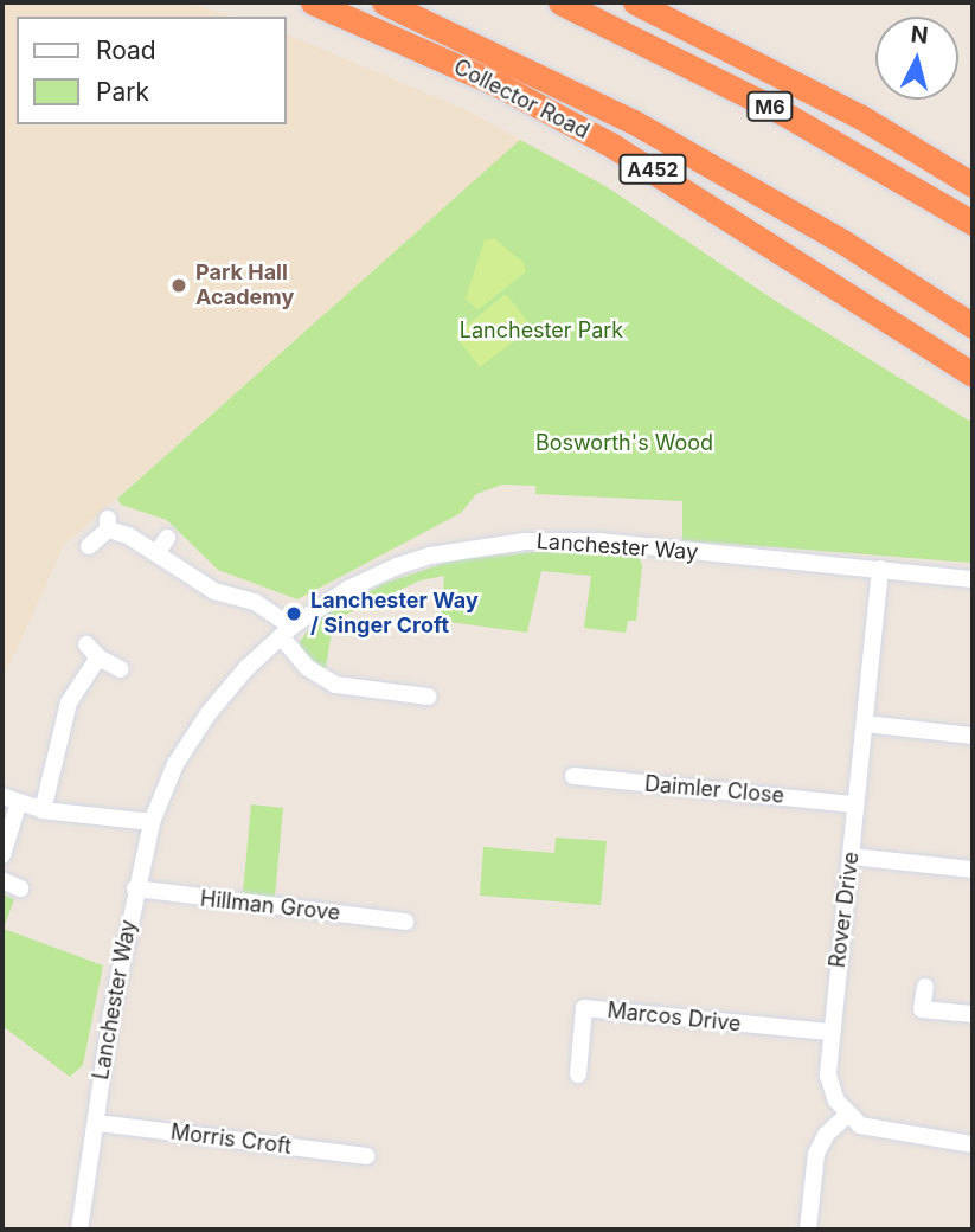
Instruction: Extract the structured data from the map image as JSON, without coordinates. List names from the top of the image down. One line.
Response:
{"streets":{"highway":["Collector Road","M6","A452"],"street":["Lanchester Way","Daimler Close","Hillman Grove","Rover Drive","Marcos Drive","Morris Croft"]},"crossings":[["Lanchester Way","Hillman Grove"],["Lanchester Way","Rover Drive"],["Lanchester Way","Morris Croft"],["Daimler Close","Rover Drive"],["Rover Drive","Marcos Drive"]],"parks":["Lanchester Park","Bosworth's Wood"],"places":["Park Hall Academy","Lanchester Way / Singer Croft"],"legend":["Road","Park"],"north":"top"}
